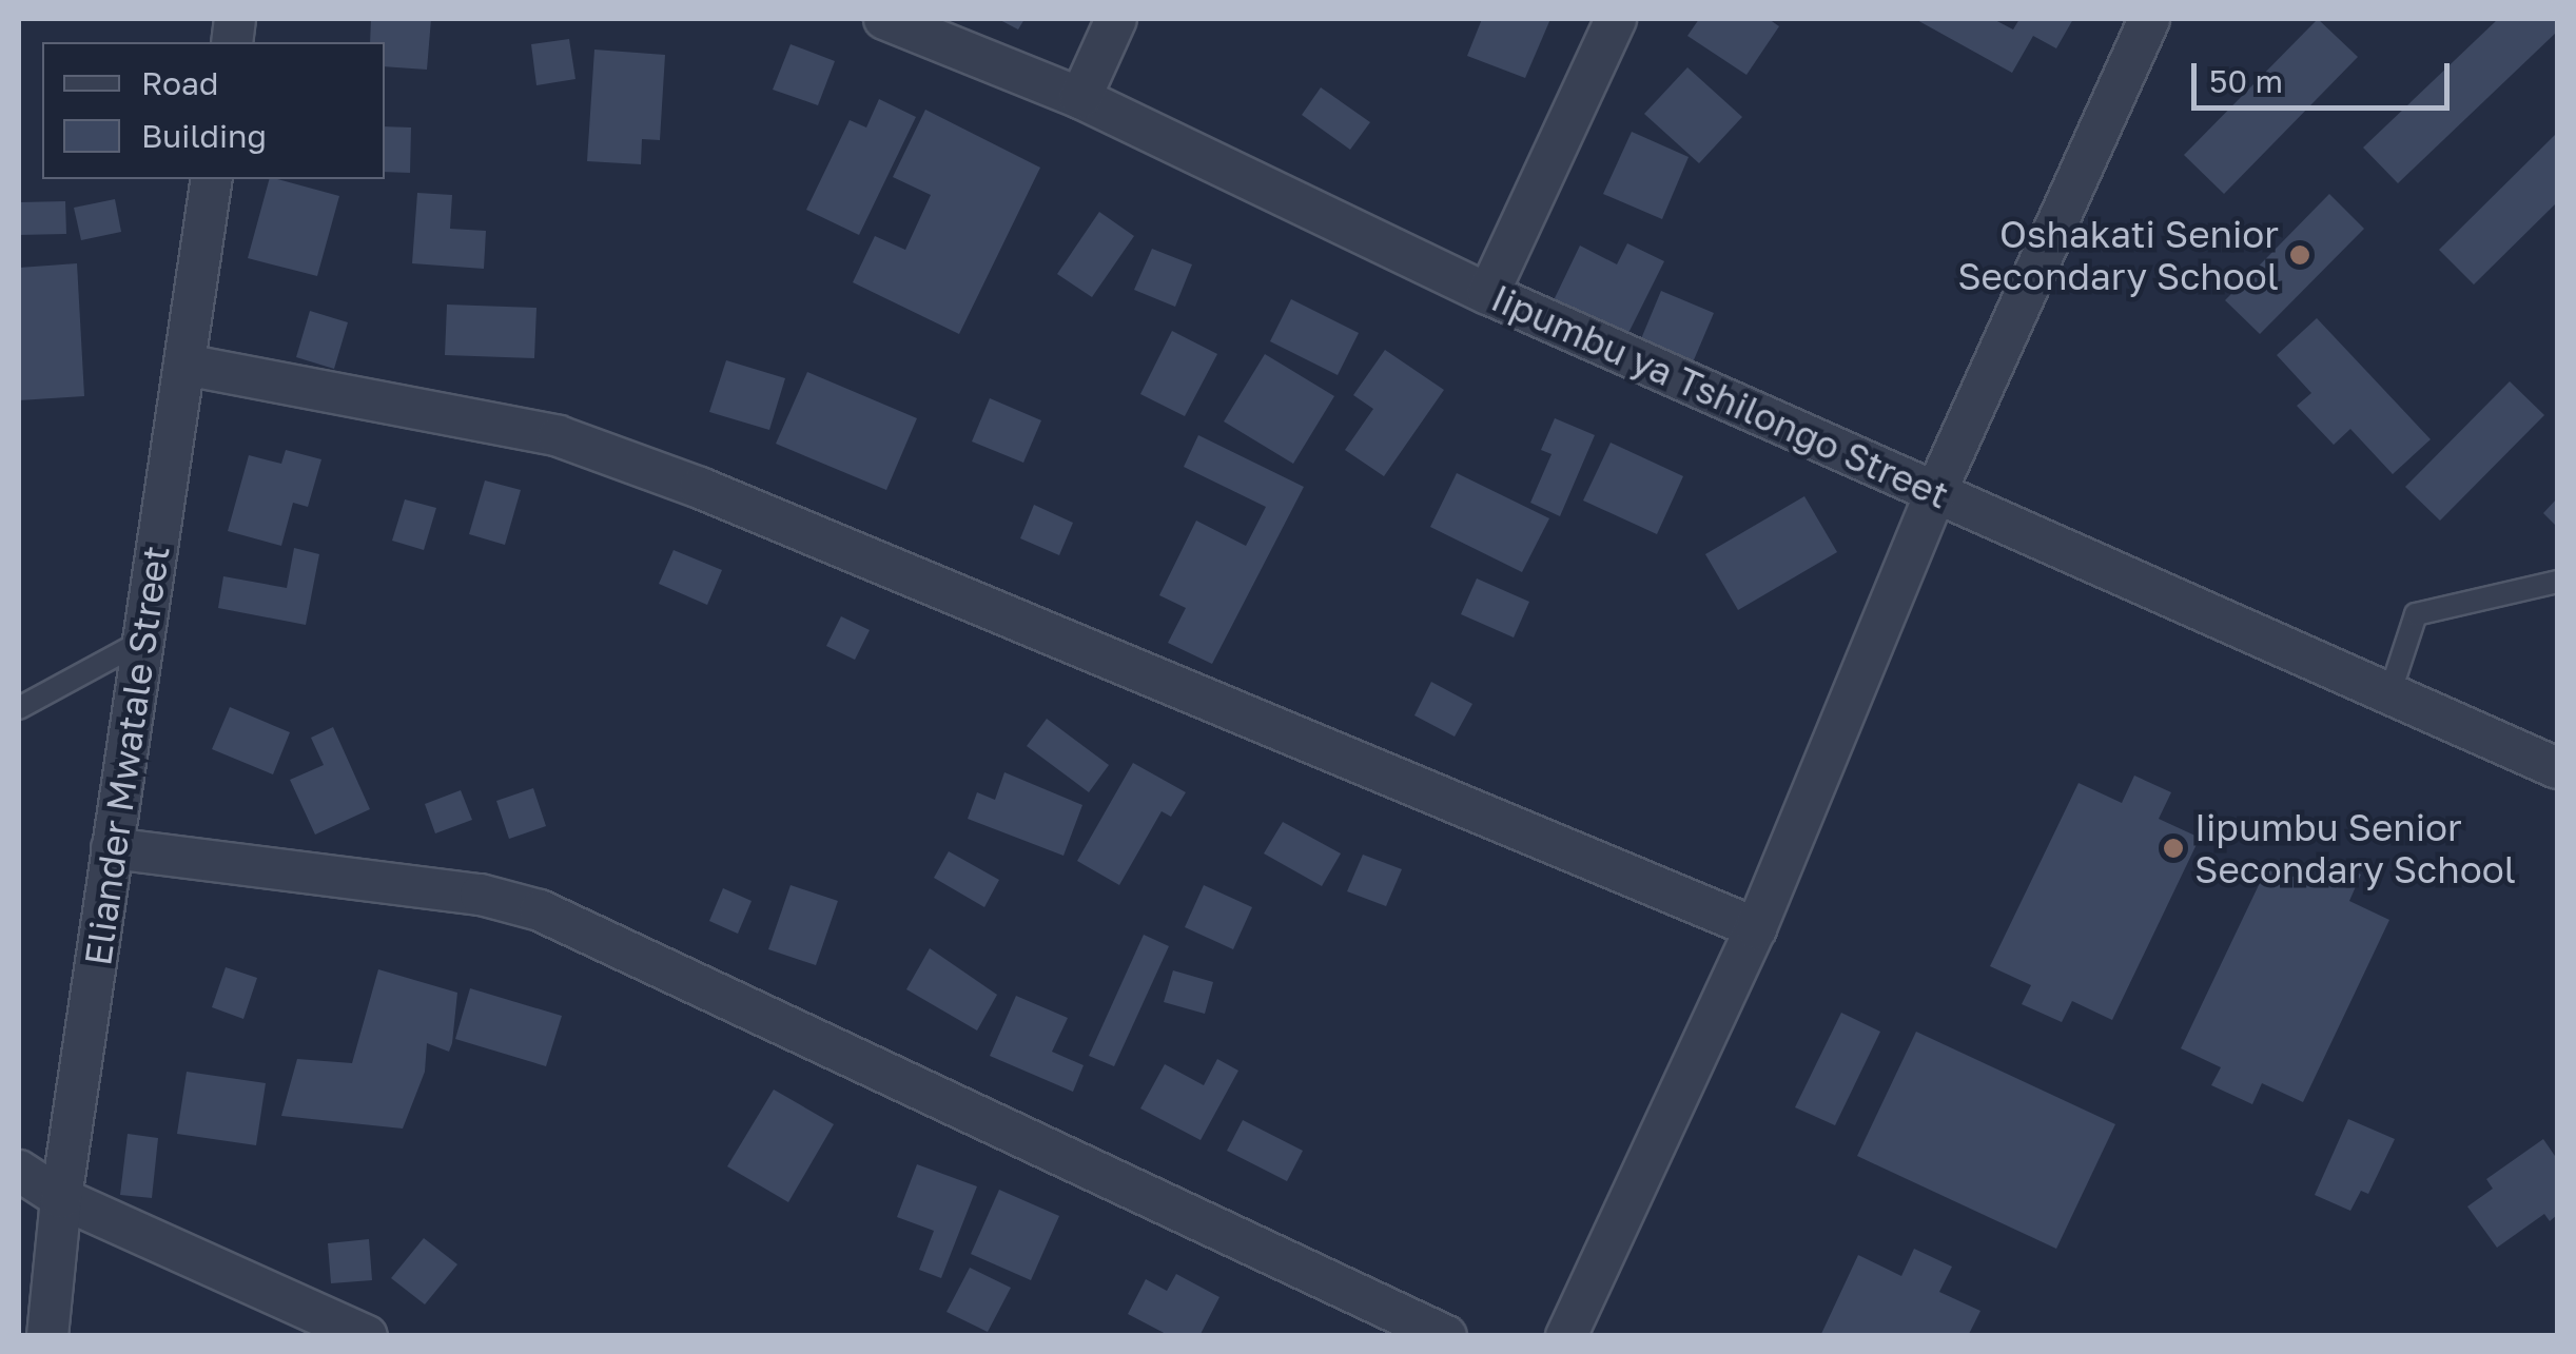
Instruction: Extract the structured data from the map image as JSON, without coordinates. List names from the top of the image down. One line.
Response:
{"streets":{"street":["Iipumbu ya Tshilongo Street","Eliander Mwatale Street"]},"places":["Oshakati Senior Secondary School","Iipumbu Senior Secondary School"],"legend":["Road","Building"],"scale_bar":"50 m"}
